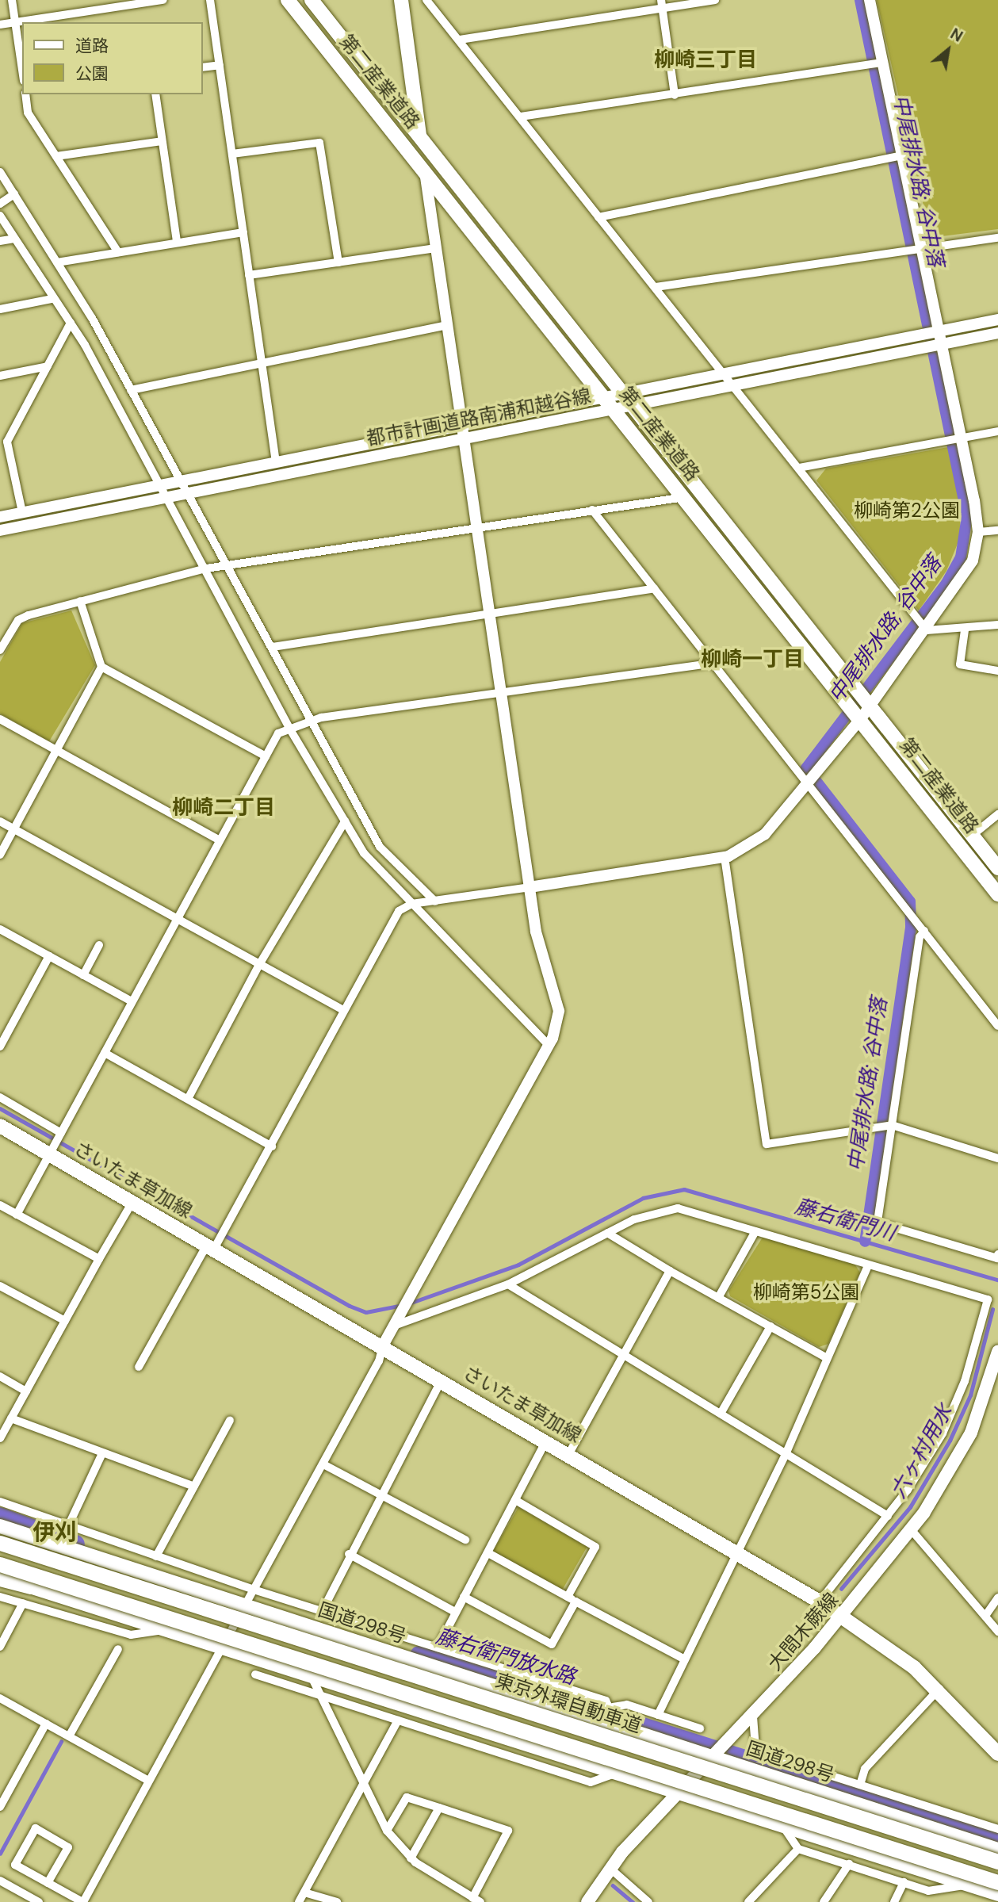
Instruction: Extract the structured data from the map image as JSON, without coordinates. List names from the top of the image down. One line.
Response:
{"streets":{"highway":["東京外環自動車道"],"main road":["第二産業道路","さいたま草加線","国道298号","大間木蕨線"],"street":["都市計画道路南浦和越谷線"]},"crossings":[["第二産業道路","都市計画道路南浦和越谷線"],["さいたま草加線","大間木蕨線"],["国道298号","大間木蕨線"]],"districts":["柳崎三丁目","柳崎一丁目","柳崎二丁目","伊刈"],"water":["中尾排水路; 谷中落","藤右衛門川","六ヶ村用水","藤右衛門放水路"],"parks":["柳崎第2公園","柳崎第5公園"],"legend":["道路","公園"],"north":"top right"}
